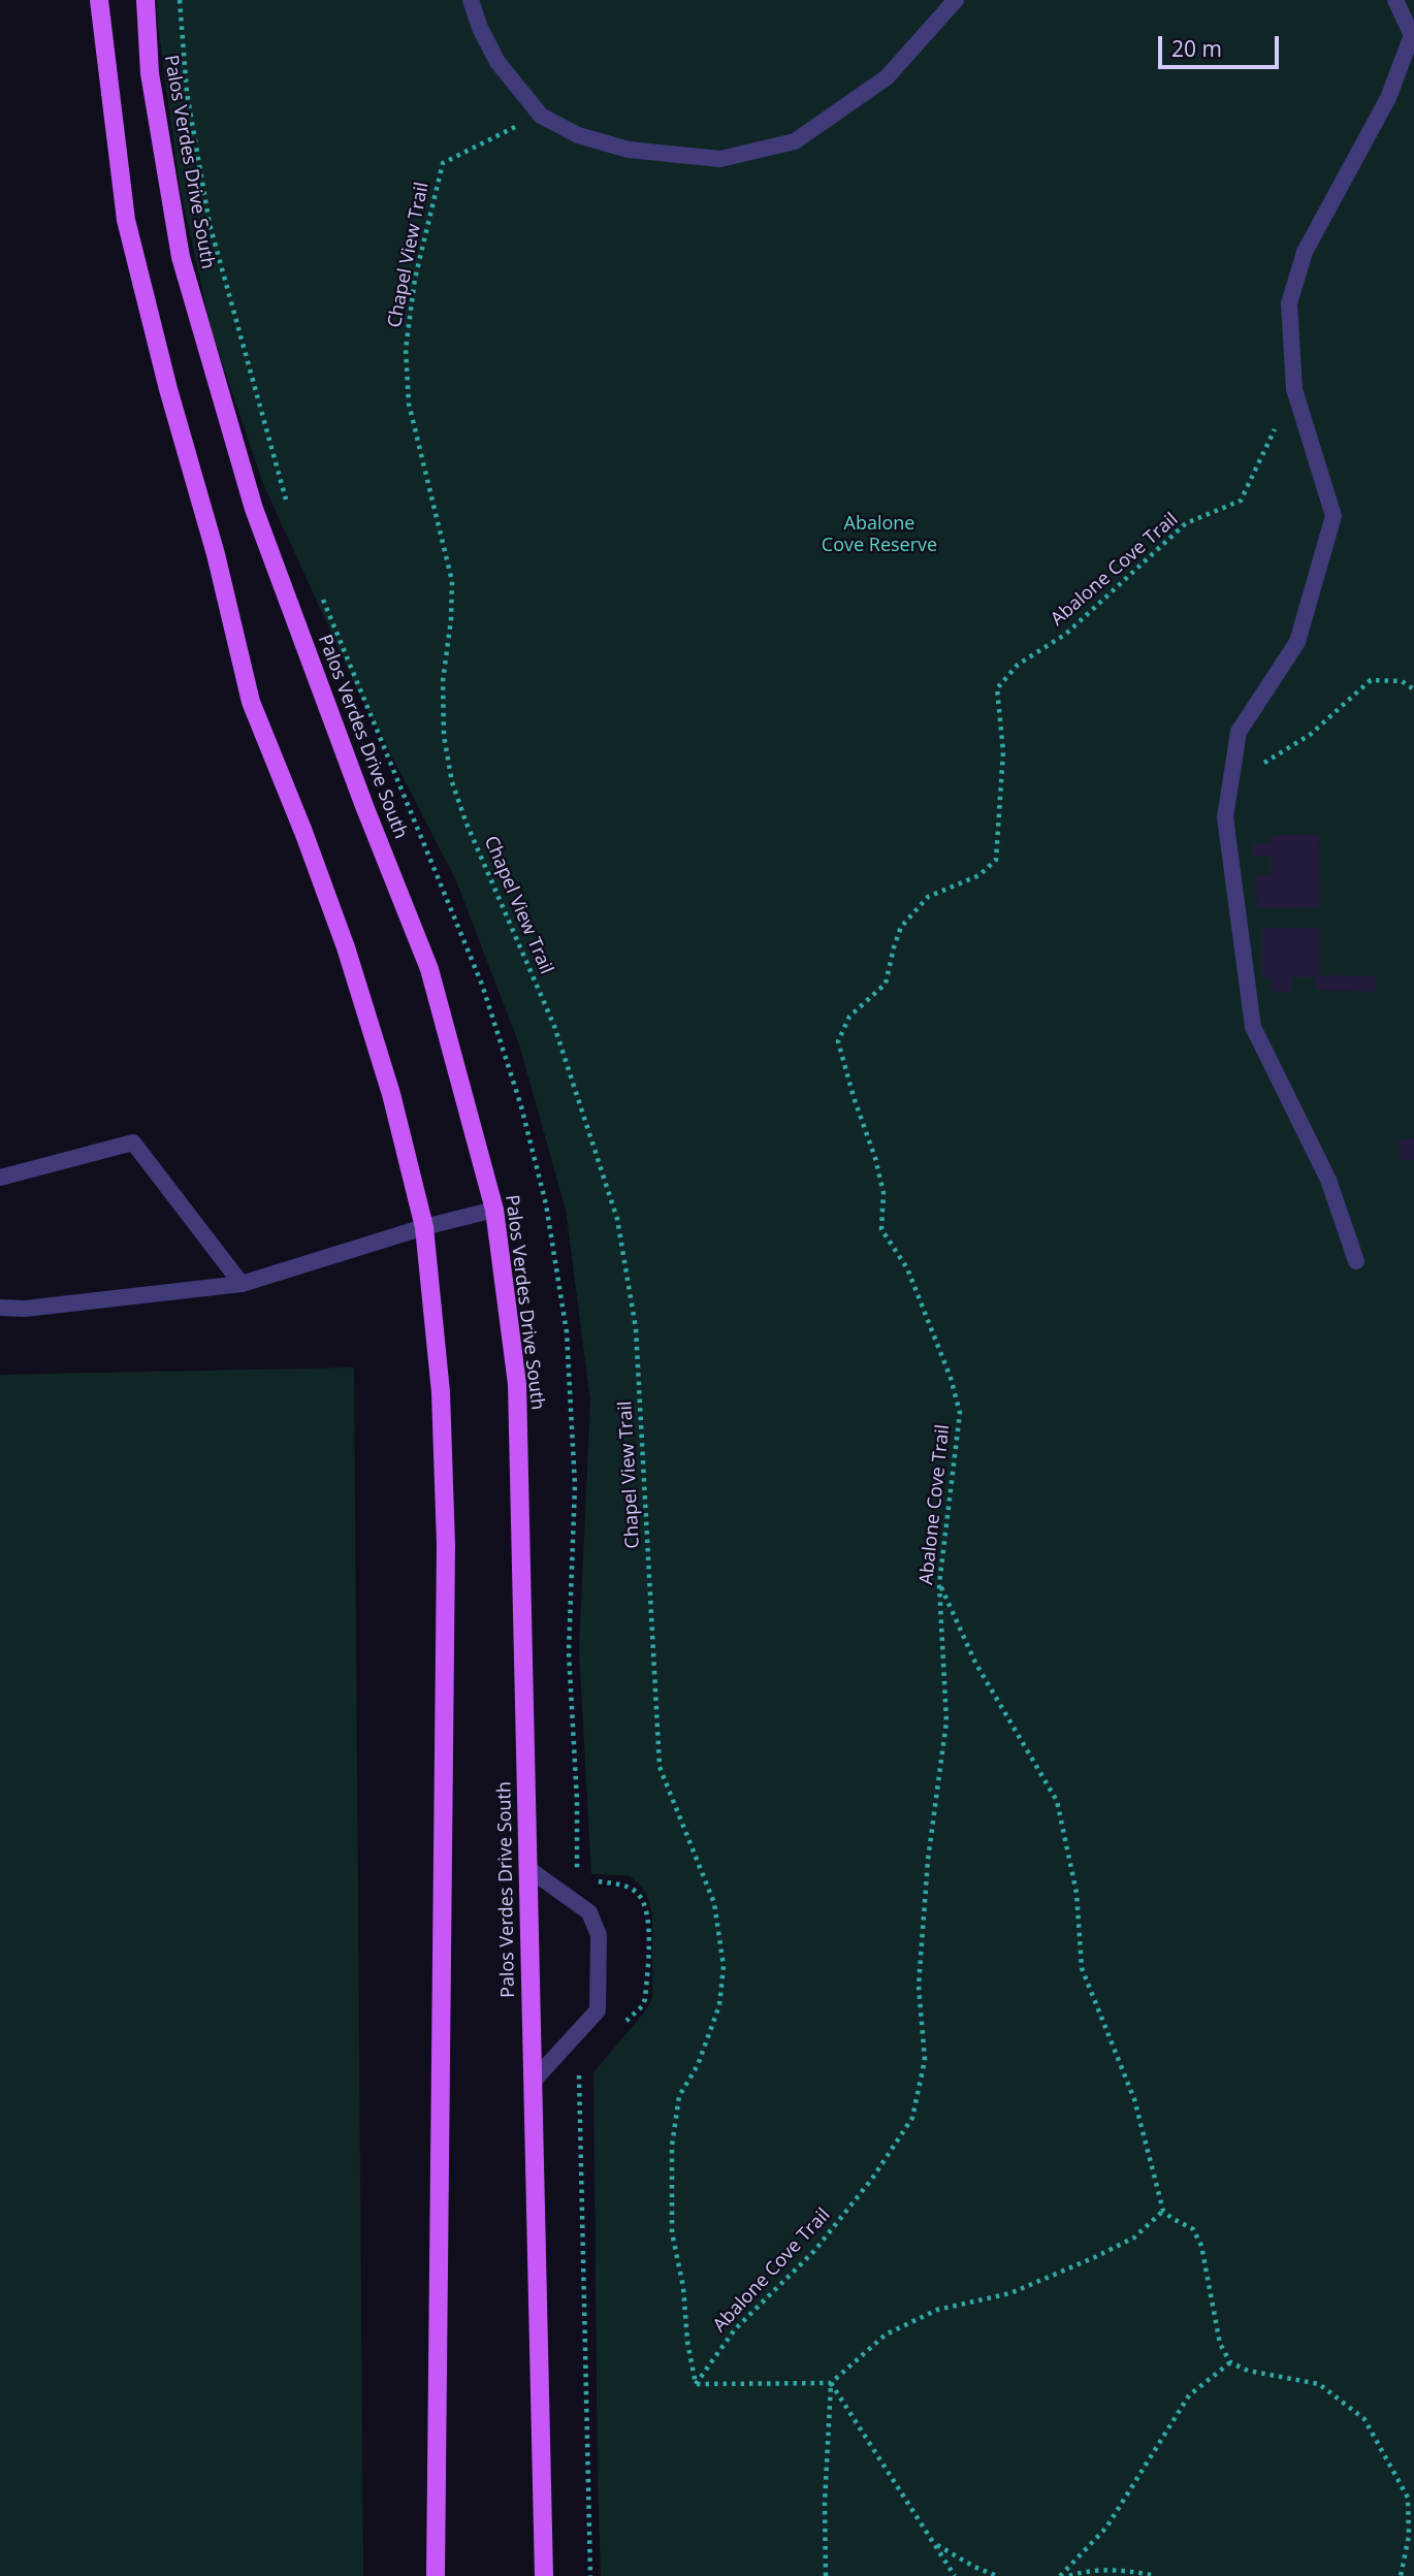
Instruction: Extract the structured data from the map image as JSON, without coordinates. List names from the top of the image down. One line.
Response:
{"streets":{"main road":["Palos Verdes Drive South"],"path":["Chapel View Trail","Abalone Cove Trail"]},"crossings":[["Chapel View Trail","Abalone Cove Trail"]],"parks":["Abalone Cove Reserve"],"scale_bar":"20 m"}
